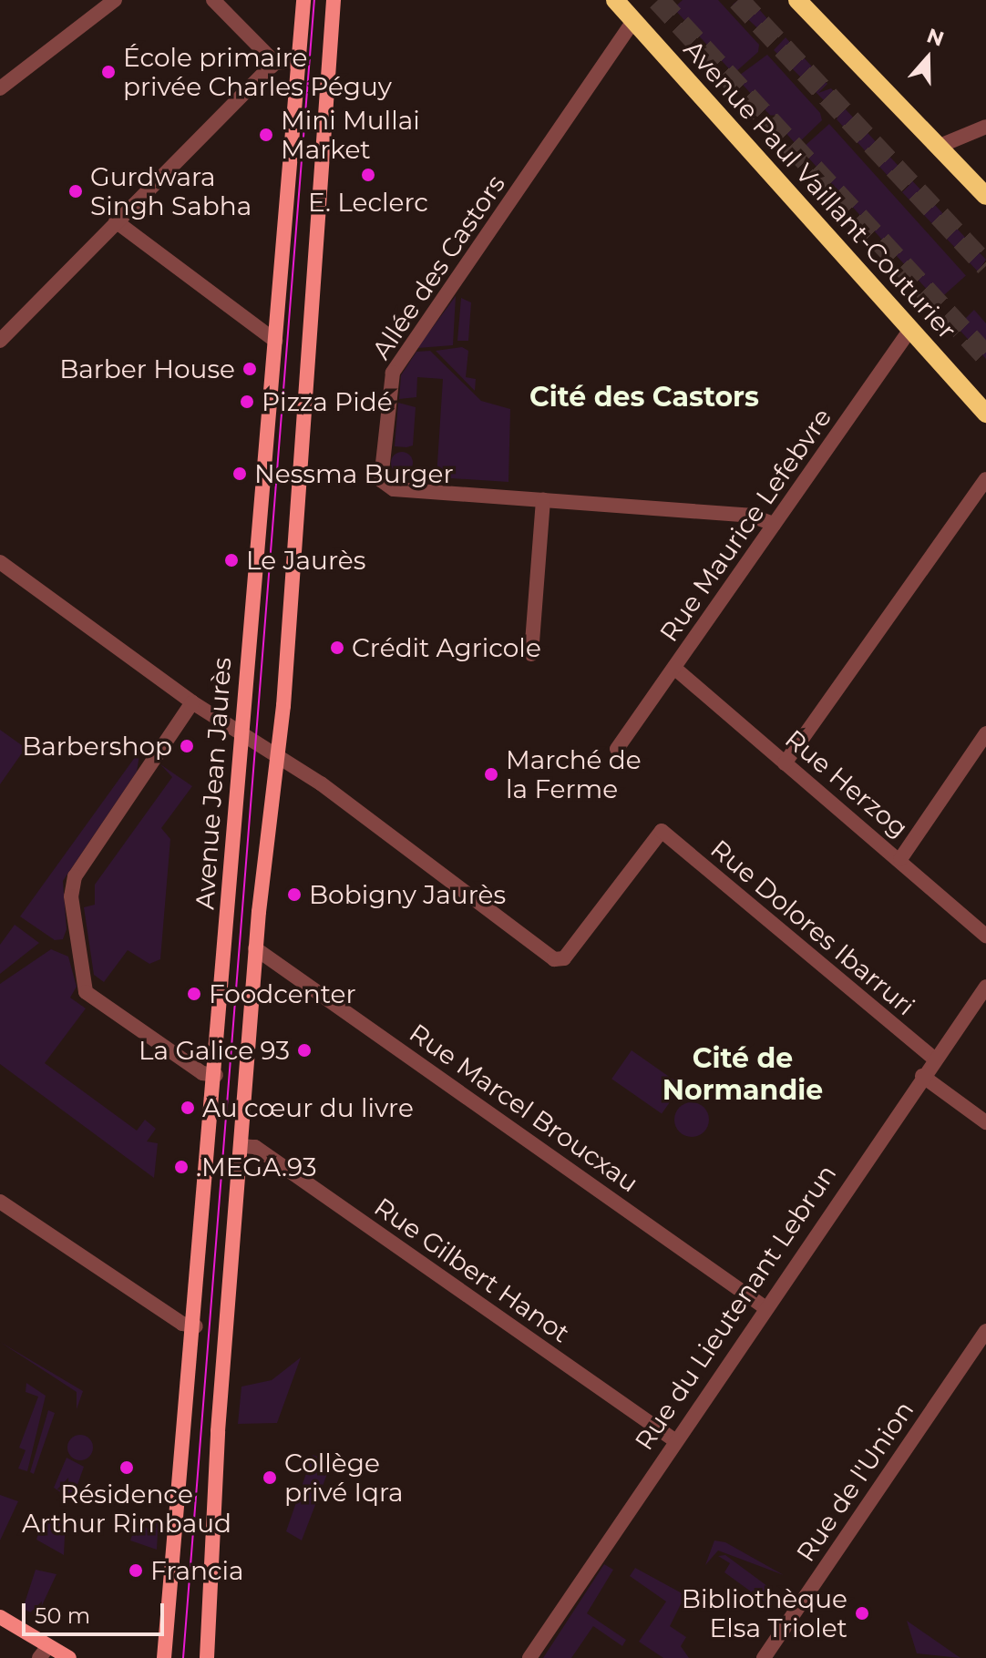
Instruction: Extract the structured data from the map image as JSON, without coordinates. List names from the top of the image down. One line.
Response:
{"streets":{"main road":["Avenue Paul Vaillant-Couturier"],"street":["Allée des Castors","Rue Maurice Lefebvre","Avenue Jean Jaurès","Rue Herzog","Rue Dolores Ibarruri","Rue Marcel Broucxau","Rue Gilbert Hanot","Rue du Lieutenant Lebrun","Rue de l'Union"]},"crossings":[["Avenue Paul Vaillant-Couturier","Allée des Castors"],["Avenue Paul Vaillant-Couturier","Rue Maurice Lefebvre"],["Allée des Castors","Rue Maurice Lefebvre"],["Rue Maurice Lefebvre","Rue Herzog"],["Rue Dolores Ibarruri","Rue du Lieutenant Lebrun"],["Rue Marcel Broucxau","Rue du Lieutenant Lebrun"],["Rue Gilbert Hanot","Rue du Lieutenant Lebrun"]],"districts":["Cité des Castors","Cité de Normandie"],"places":["École primaire privée Charles Péguy","Mini Mullai Market","E. Leclerc","Gurdwara Singh Sabha","Barber House","Pizza Pidé","Nessma Burger","Le Jaurès","Crédit Agricole","Barbershop","Marché de la Ferme","Bobigny Jaurès","Foodcenter","La Galice 93","Au cœur du livre",".MEGA.93","Résidence Arthur Rimbaud","Collège privé Iqra","Francia","Bibliothèque Elsa Triolet"],"scale_bar":"50 m","north":"top"}
